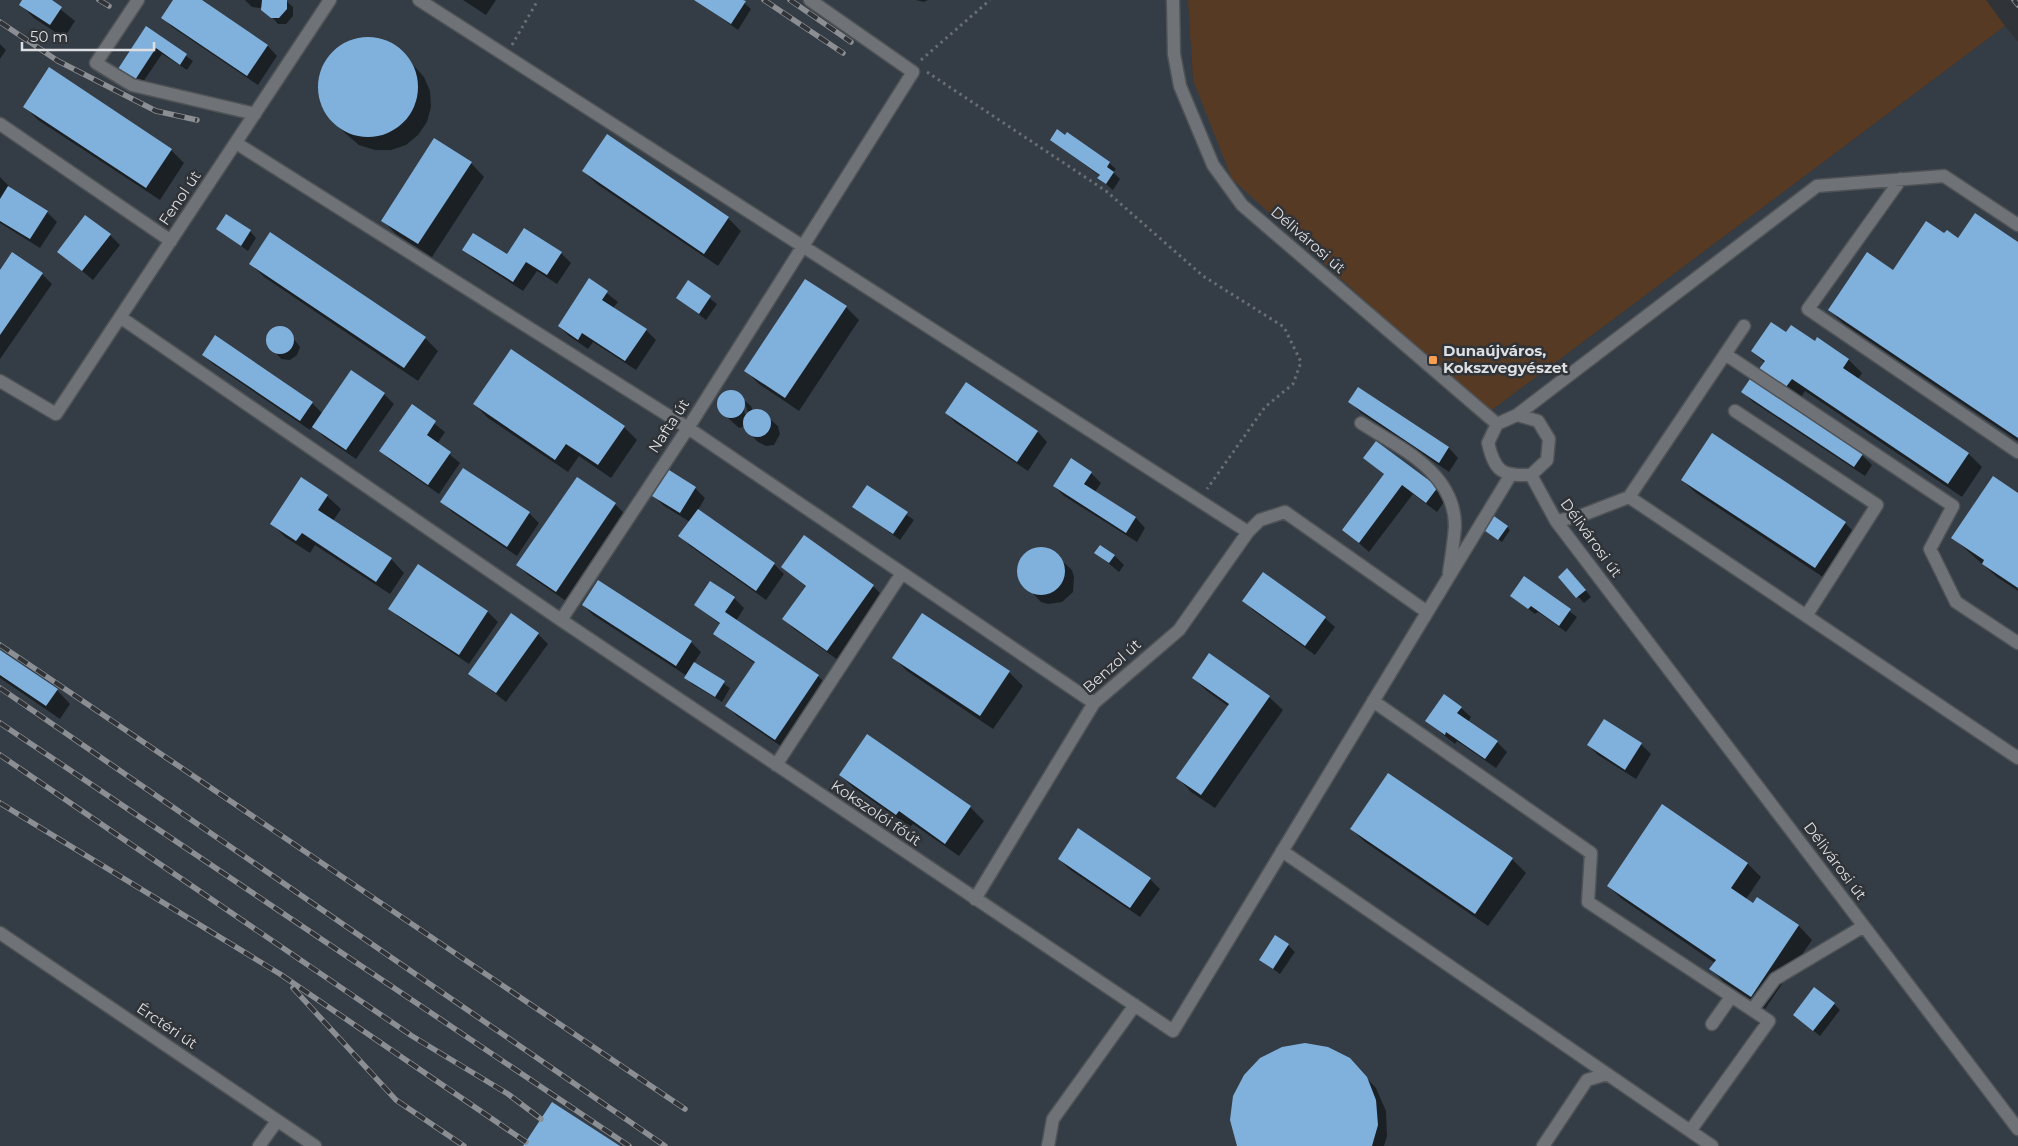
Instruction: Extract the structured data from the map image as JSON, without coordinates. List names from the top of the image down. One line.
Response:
{"streets":{"street":["Fenol út","Délivárosi út","Nafta út","Benzol út","Kokszolói főút","Érctéri út"]},"crossings":[["Fenol út","Kokszolói főút"],["Nafta út","Kokszolói főút"],["Benzol út","Kokszolói főút"]],"places":{"transit":["Dunaújváros, Kokszvegyészet"]},"scale_bar":"50 m"}
